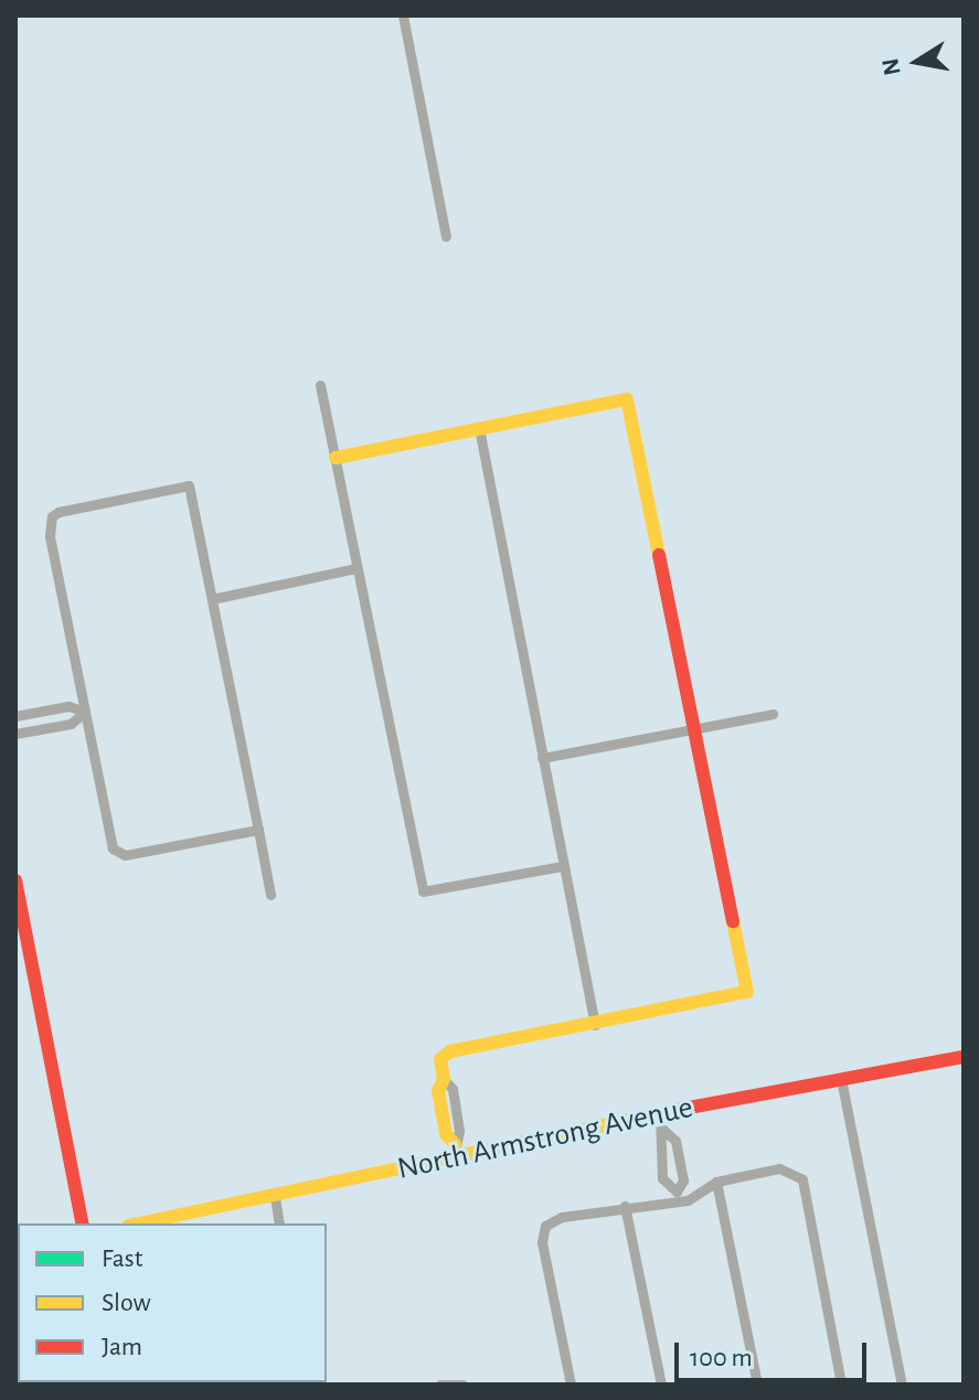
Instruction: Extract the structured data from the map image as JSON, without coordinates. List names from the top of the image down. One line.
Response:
{"streets":{"street":["North Armstrong Avenue"]},"legend":["Fast","Slow","Jam"],"scale_bar":"100 m","north":"left"}
